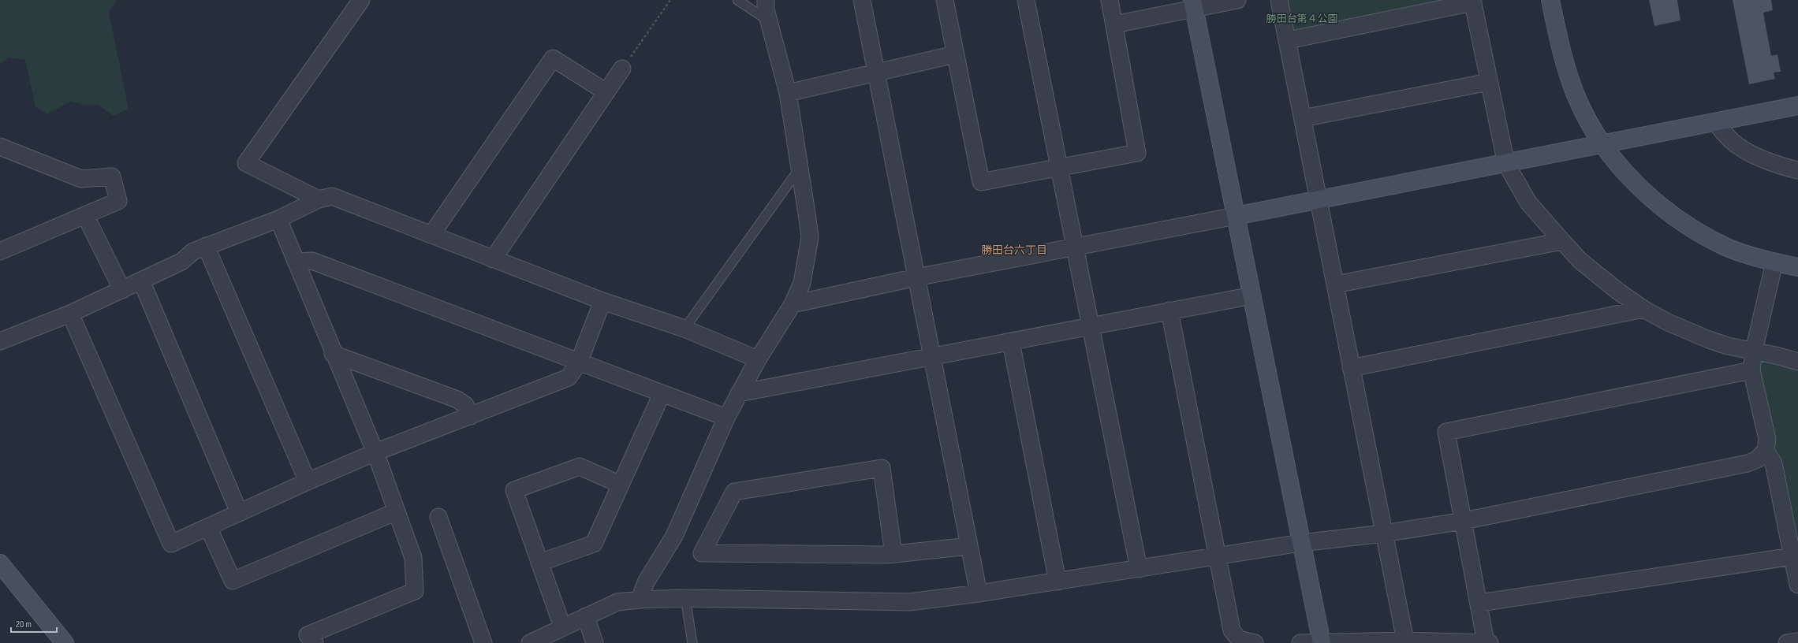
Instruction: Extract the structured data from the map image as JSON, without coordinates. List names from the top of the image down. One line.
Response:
{"districts":["勝田台六丁目"],"parks":["勝田台第４公園"],"scale_bar":"20 m"}
